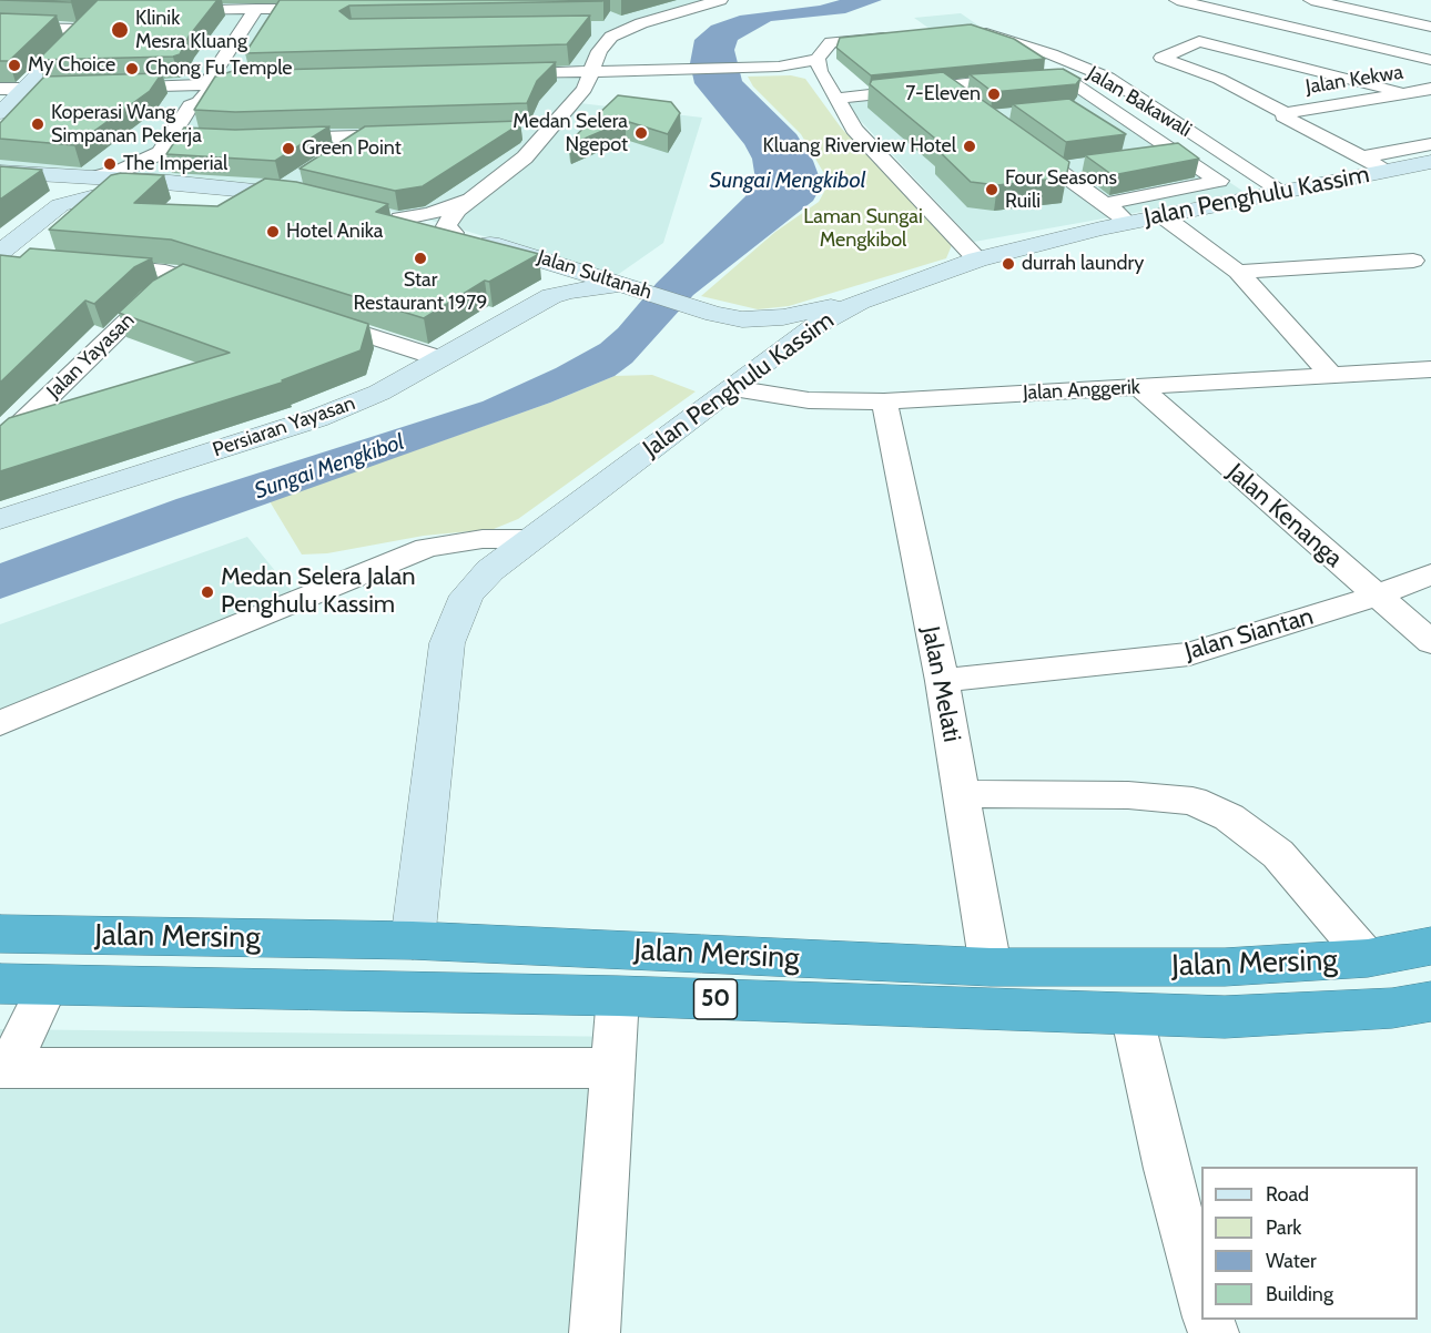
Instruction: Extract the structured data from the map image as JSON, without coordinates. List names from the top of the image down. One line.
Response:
{"streets":{"highway":["Jalan Mersing","50"],"street":["Jalan Kekwa","Jalan Bakawali","Jalan Penghulu Kassim","Jalan Sultanah","Jalan Yayasan","Jalan Anggerik","Persiaran Yayasan","Jalan Kenanga","Jalan Siantan","Jalan Melati"]},"crossings":[["Jalan Kekwa","Jalan Penghulu Kassim"],["Jalan Bakawali","Jalan Penghulu Kassim"],["Jalan Penghulu Kassim","Jalan Sultanah"],["Jalan Penghulu Kassim","Jalan Anggerik"],["Jalan Penghulu Kassim","Jalan Mersing"],["Jalan Sultanah","Persiaran Yayasan"],["Jalan Anggerik","Jalan Kenanga"],["Jalan Anggerik","Jalan Melati"],["Jalan Kenanga","Jalan Siantan"],["Jalan Siantan","Jalan Melati"],["Jalan Melati","Jalan Mersing"]],"water":["Sungai Mengkibol"],"parks":["Laman Sungai Mengkibol"],"places":["Klinik Mesra Kluang","My Choice","Chong Fu Temple","7-Eleven","Koperasi Wang Simpanan Pekerja","Medan Selera Ngepot","Kluang Riverview Hotel","Green Point","The Imperial","Four Seasons Ruili","Hotel Anika","Star Restaurant 1979","durrah laundry","Medan Selera Jalan Penghulu Kassim"],"legend":["Road","Park","Water","Building"]}
